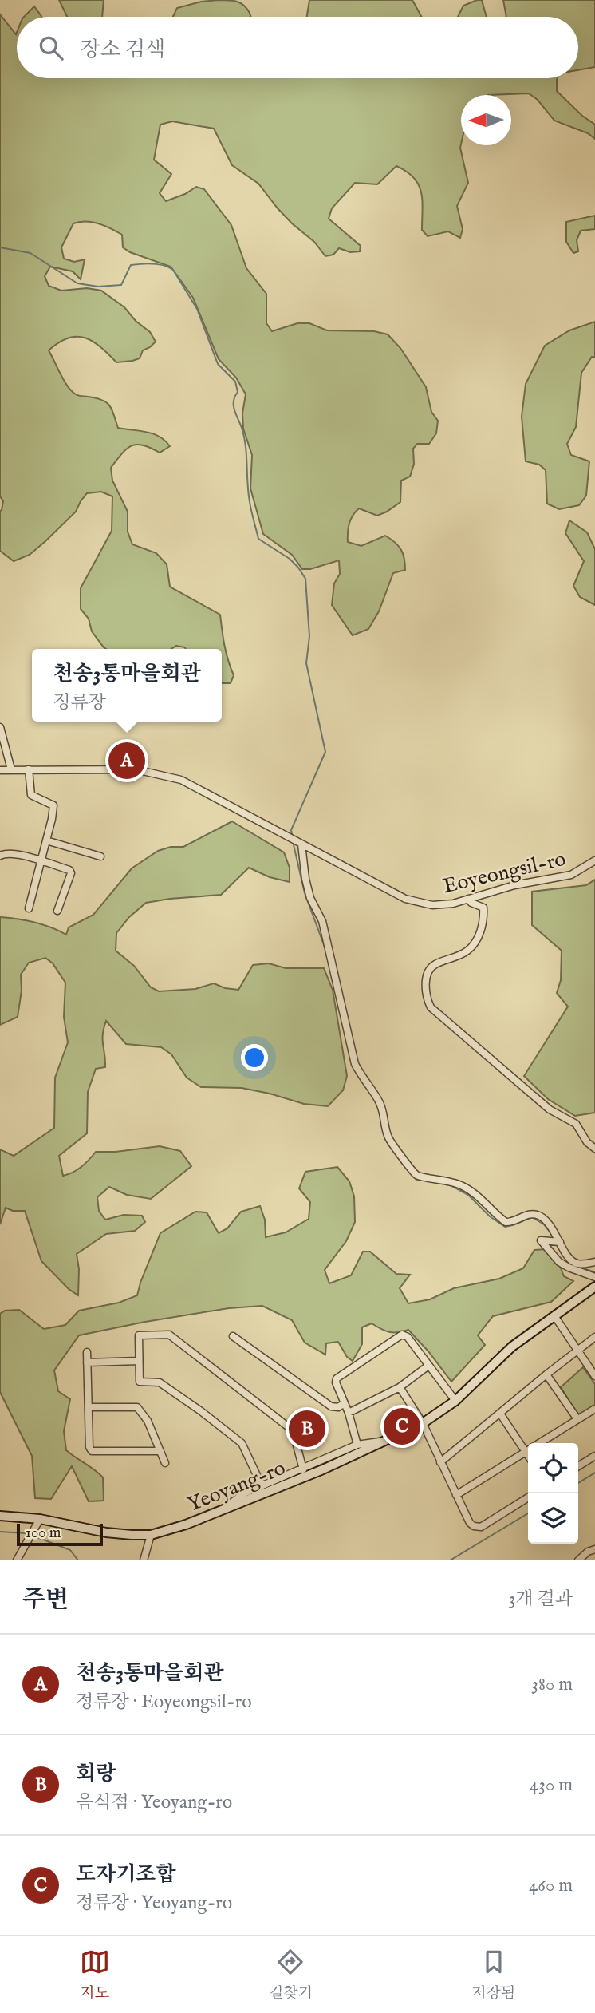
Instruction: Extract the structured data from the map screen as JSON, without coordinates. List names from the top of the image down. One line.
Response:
{"streets":{"street":["Eoyeongsil-ro","Yeoyang-ro"]},"scale_bar":"100 m","north":"left","page":{"search":"장소 검색","popup":["천송3통마을회관","정류장"],"pins":["A","C","B"],"scale":"100 m","heading":["주변","3개 결과"],"list":[{"mark":"A","name":"천송3통마을회관","note":"정류장 · Eoyeongsil-ro","value":"380 m"},{"mark":"B","name":"회랑","note":"음식점 · Yeoyang-ro","value":"430 m"},{"mark":"C","name":"도자기조합","note":"정류장 · Yeoyang-ro","value":"460 m"}],"nav":["지도","길찾기","저장됨"]}}
